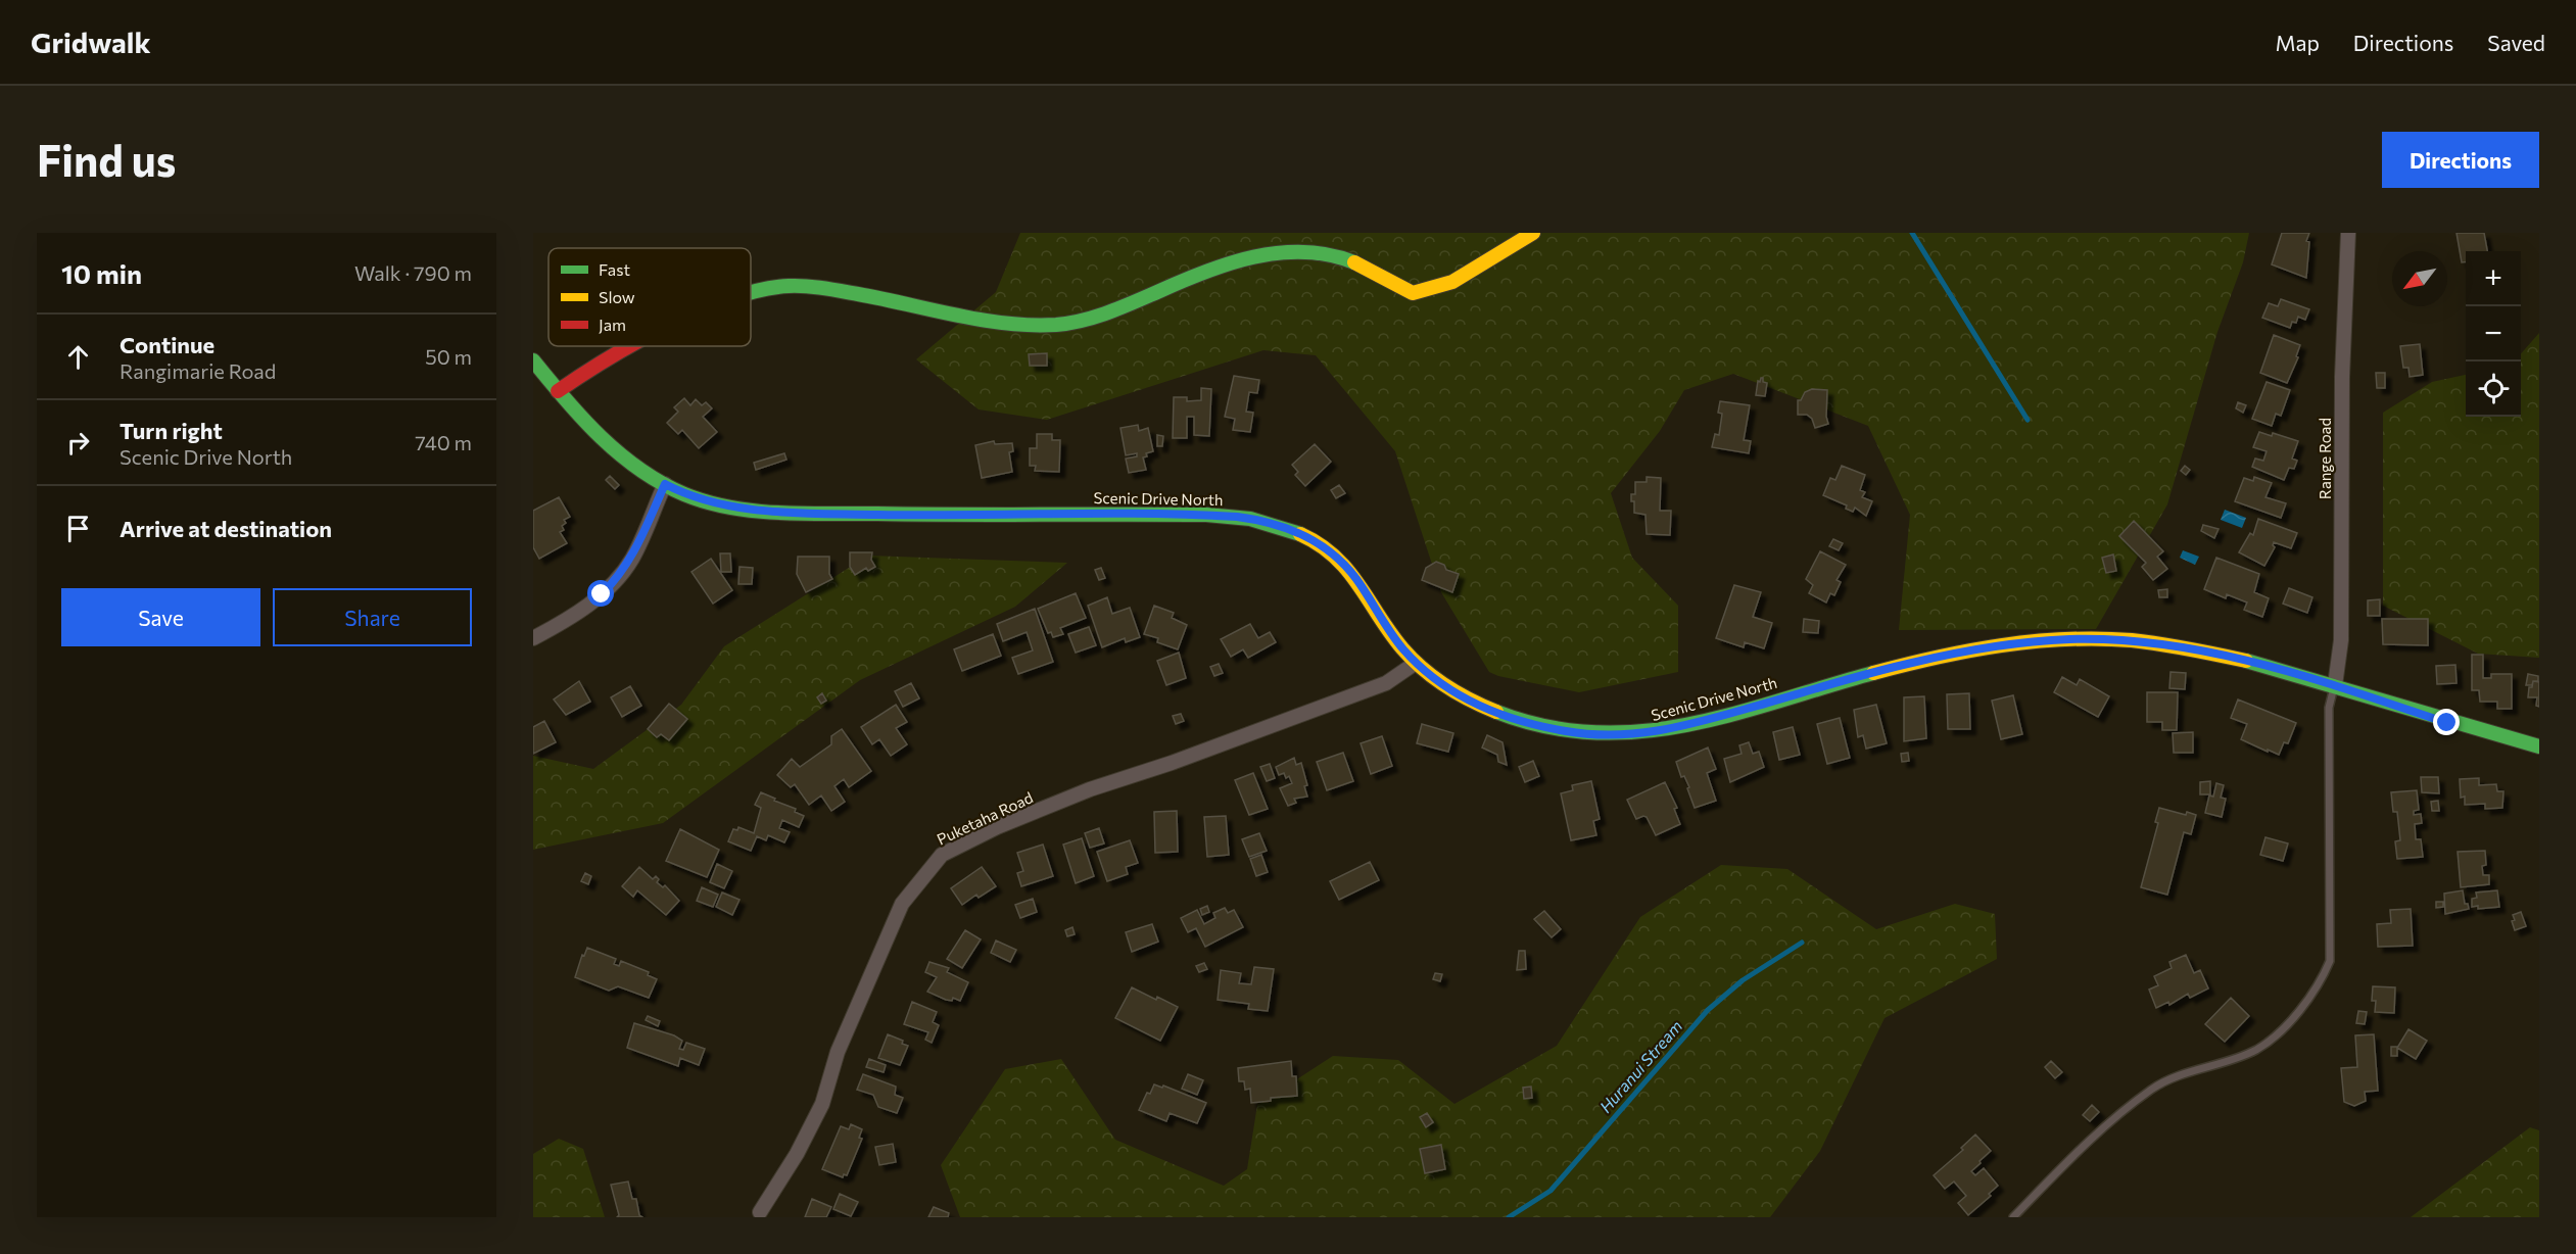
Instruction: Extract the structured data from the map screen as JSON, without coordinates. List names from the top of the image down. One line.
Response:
{"streets":{"main road":["Scenic Drive North"],"street":["Range Road","Puketaha Road"]},"crossings":[["Range Road","Scenic Drive North"],["Scenic Drive North","Puketaha Road"]],"water":["Huranui Stream"],"legend":["Fast","Slow","Jam"],"north":"bottom left","page":{"header":"Gridwalk","nav":["Map","Directions","Saved"],"buttons":["Directions",["Save","Share"]],"title":"Find us","heading":["10 min","Walk · 790 m"],"map_buttons":["+","−"],"list":[["Continue","Rangimarie Road","50 m"],["Turn right","Scenic Drive North","740 m"],"Arrive at destination"]}}
